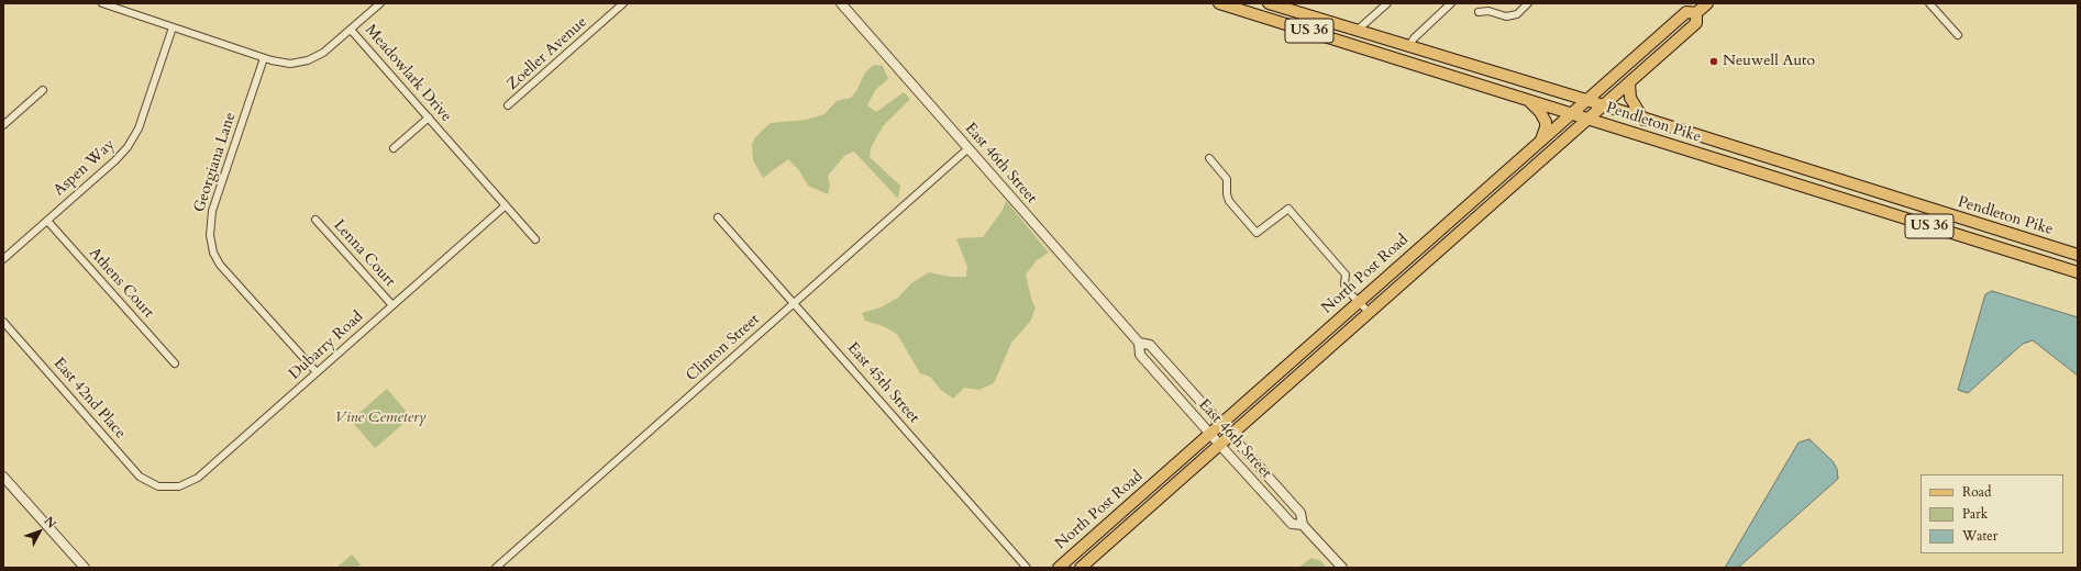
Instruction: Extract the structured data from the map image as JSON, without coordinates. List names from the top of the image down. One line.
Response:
{"streets":{"main road":["US 36","Pendleton Pike","North Post Road"],"street":["Zoeller Avenue","Meadowlark Drive","Georgiana Lane","East 46th Street","Aspen Way","Lenna Court","Athens Court","Dubarry Road","Clinton Street","East 45th Street","East 42nd Place"]},"crossings":[["Meadowlark Drive","Georgiana Lane"],["Meadowlark Drive","Aspen Way"],["Meadowlark Drive","Dubarry Road"],["Pendleton Pike","North Post Road"],["Georgiana Lane","Dubarry Road"],["East 46th Street","North Post Road"],["East 46th Street","Clinton Street"],["Aspen Way","Athens Court"],["Lenna Court","Dubarry Road"],["Dubarry Road","East 42nd Place"],["Clinton Street","East 45th Street"]],"parks":["Vine Cemetery"],"places":["Neuwell Auto"],"legend":["Road","Park","Water"],"north":"top right"}
